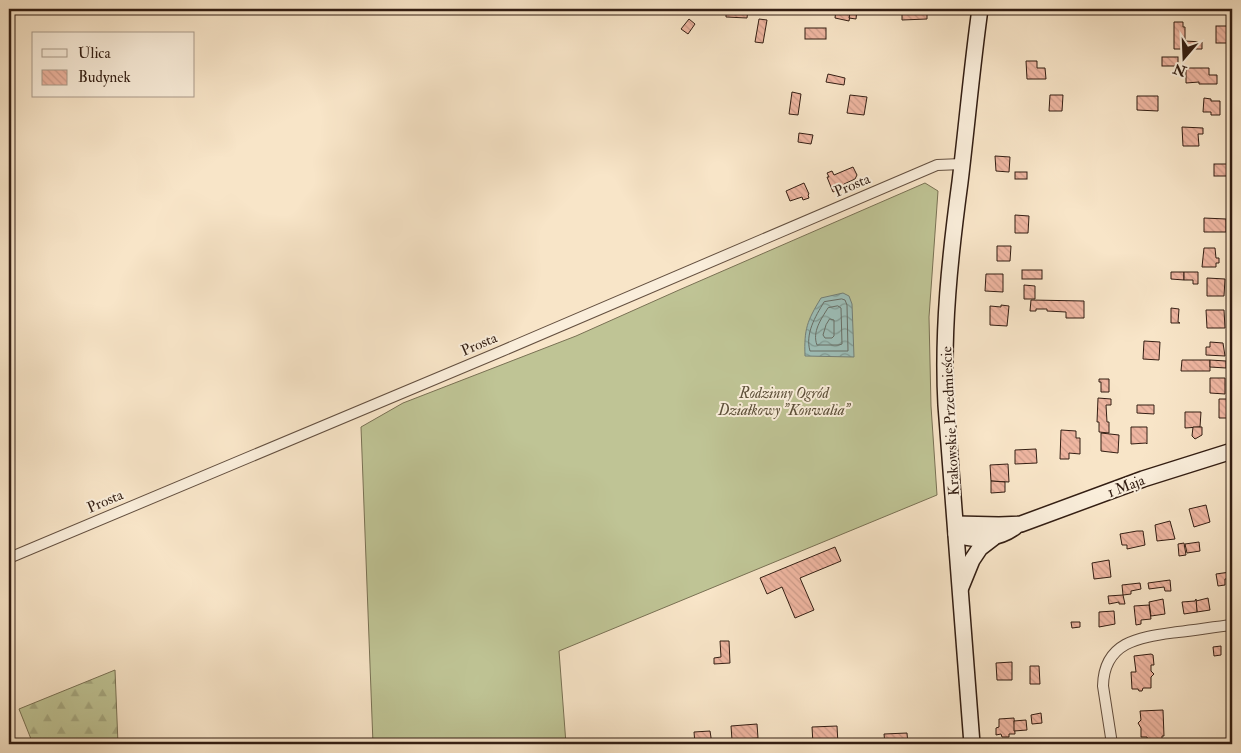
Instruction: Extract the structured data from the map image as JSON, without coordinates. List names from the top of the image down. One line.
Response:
{"streets":{"main road":["Krakowskie Przedmieście","1 Maja"],"street":["Prosta"]},"crossings":[["Prosta","Krakowskie Przedmieście"],["Krakowskie Przedmieście","1 Maja"]],"parks":["Rodzinny Ogród Działkowy \"Konwalia\""],"legend":["Ulica","Budynek"],"north":"bottom"}
